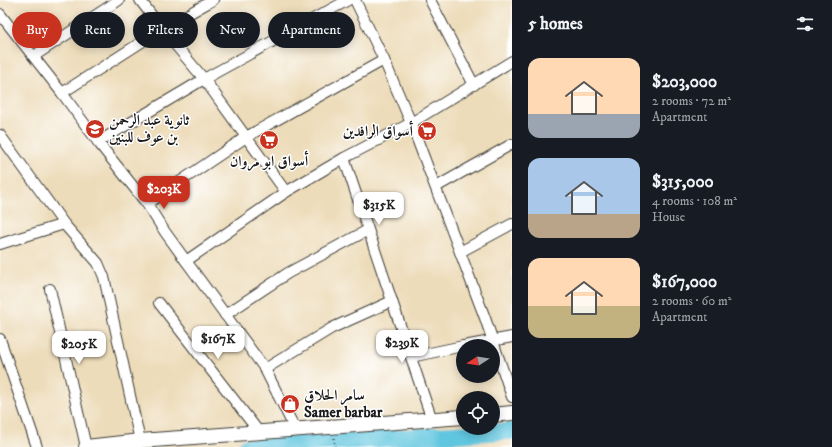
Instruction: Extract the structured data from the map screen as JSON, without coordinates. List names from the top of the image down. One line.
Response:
{"places":{"school or university":["ثانوية عبد الرحمن بن عوف للبنين"],"supermarket":["أسواق الرافدين","أسواق ابو مروان"],"shop":["سامر الحلاق Samer barbar"]},"north":"left","page":{"heading":"5 homes","chip":["Buy","Rent","Filters","New","Apartment"],"list":[{"name":"$203,000","note":"2 rooms · 72 m² · Apartment"},{"name":"$315,000","note":"4 rooms · 108 m² · House"},{"name":"$167,000","note":"2 rooms · 60 m² · Apartment"}],"price":["$203K","$315K","$167K","$239K","$205K"]}}
